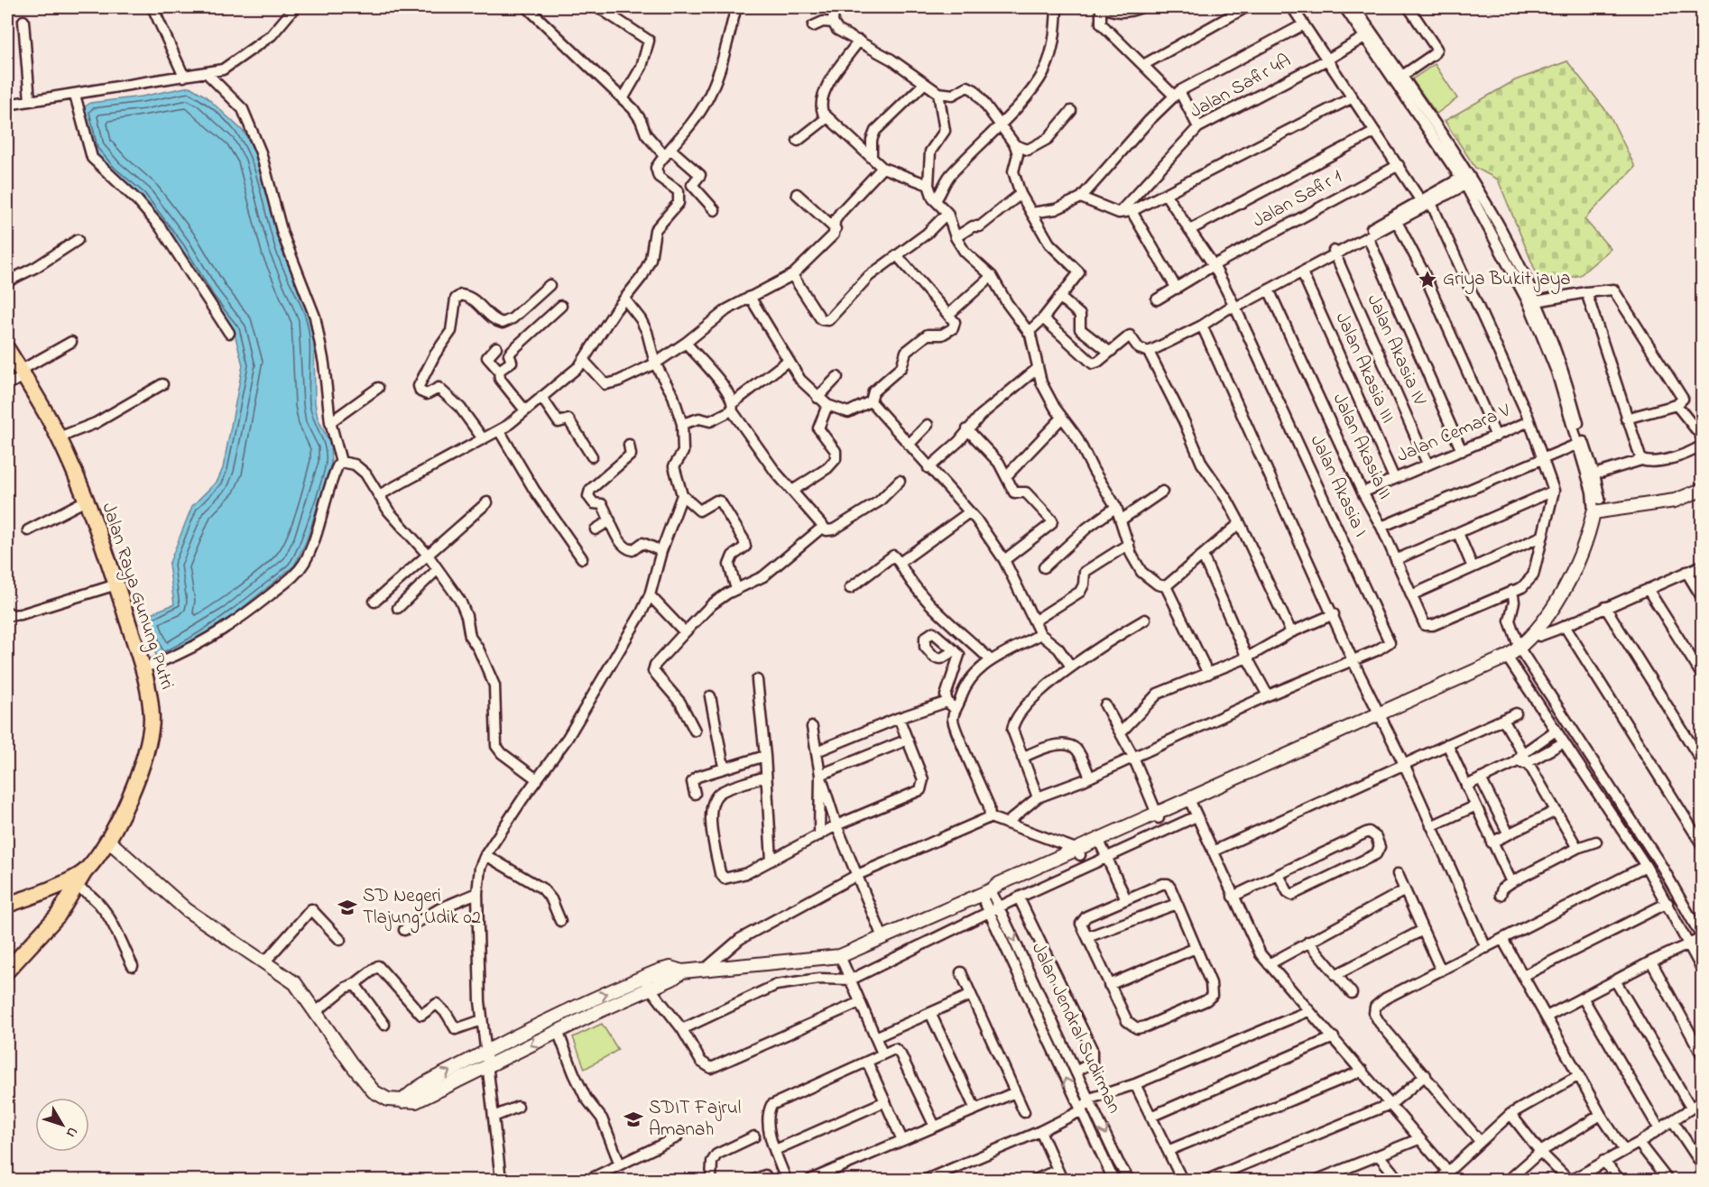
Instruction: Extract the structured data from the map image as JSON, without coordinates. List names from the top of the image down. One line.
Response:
{"streets":{"main road":["Jalan Raya Gunung Putri"],"street":["Jalan Safir 4A","Jalan Safir 1","Jalan Akasia IV","Jalan Akasia III","Jalan Cemara V","Jalan Akasia II","Jalan Akasia I","Jalan Jendral Sudirman"]},"crossings":[["Jalan Akasia IV","Jalan Cemara V"],["Jalan Akasia III","Jalan Cemara V"],["Jalan Cemara V","Jalan Akasia II"]],"places":{"place":["Griya Bukit jaya"],"school or university":["SD Negeri Tlajung Udik 02","SDIT Fajrul Amanah"]},"north":"bottom right"}
